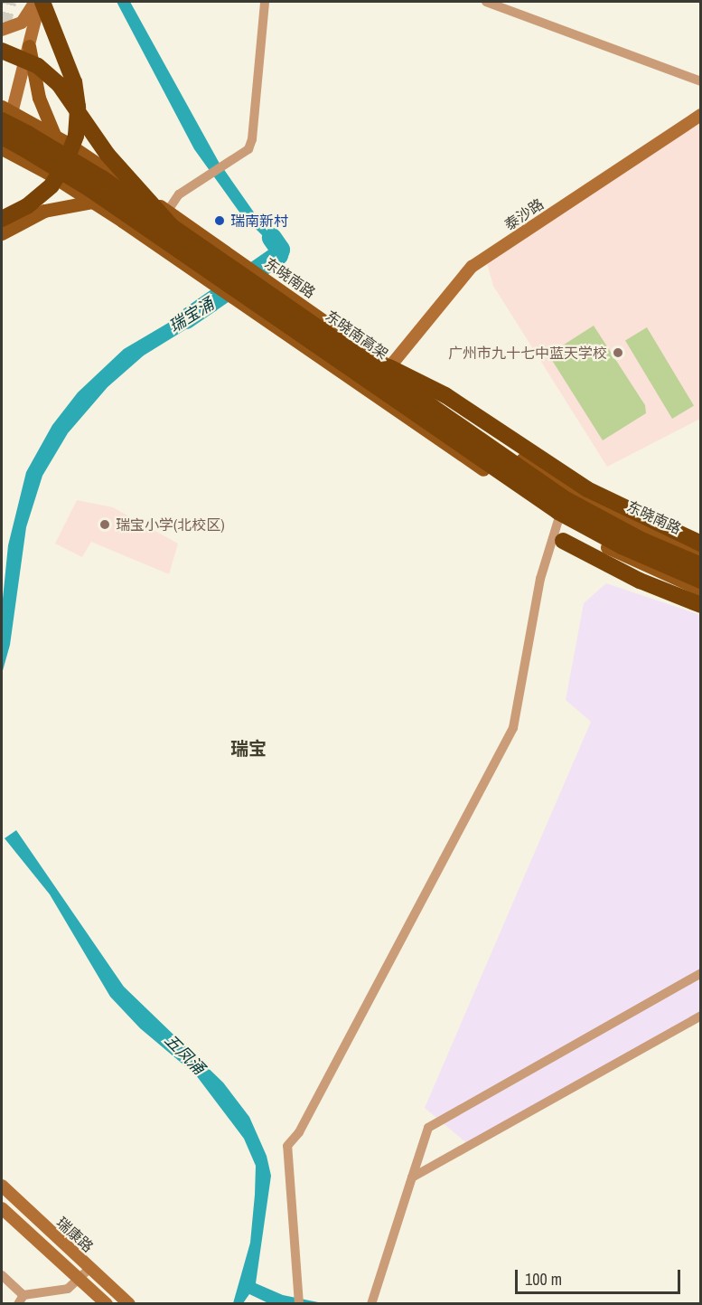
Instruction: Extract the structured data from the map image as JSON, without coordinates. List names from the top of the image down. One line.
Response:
{"streets":{"highway":["东晓南高架"],"main road":["泰沙路","东晓南路","瑞康路"]},"crossings":[["泰沙路","东晓南路"],["东晓南路","东晓南高架"]],"districts":["瑞宝"],"water":["瑞宝涌","五凤涌"],"places":["瑞南新村","广州市九十七中蓝天学校","瑞宝小学(北校区)"],"scale_bar":"100 m"}
